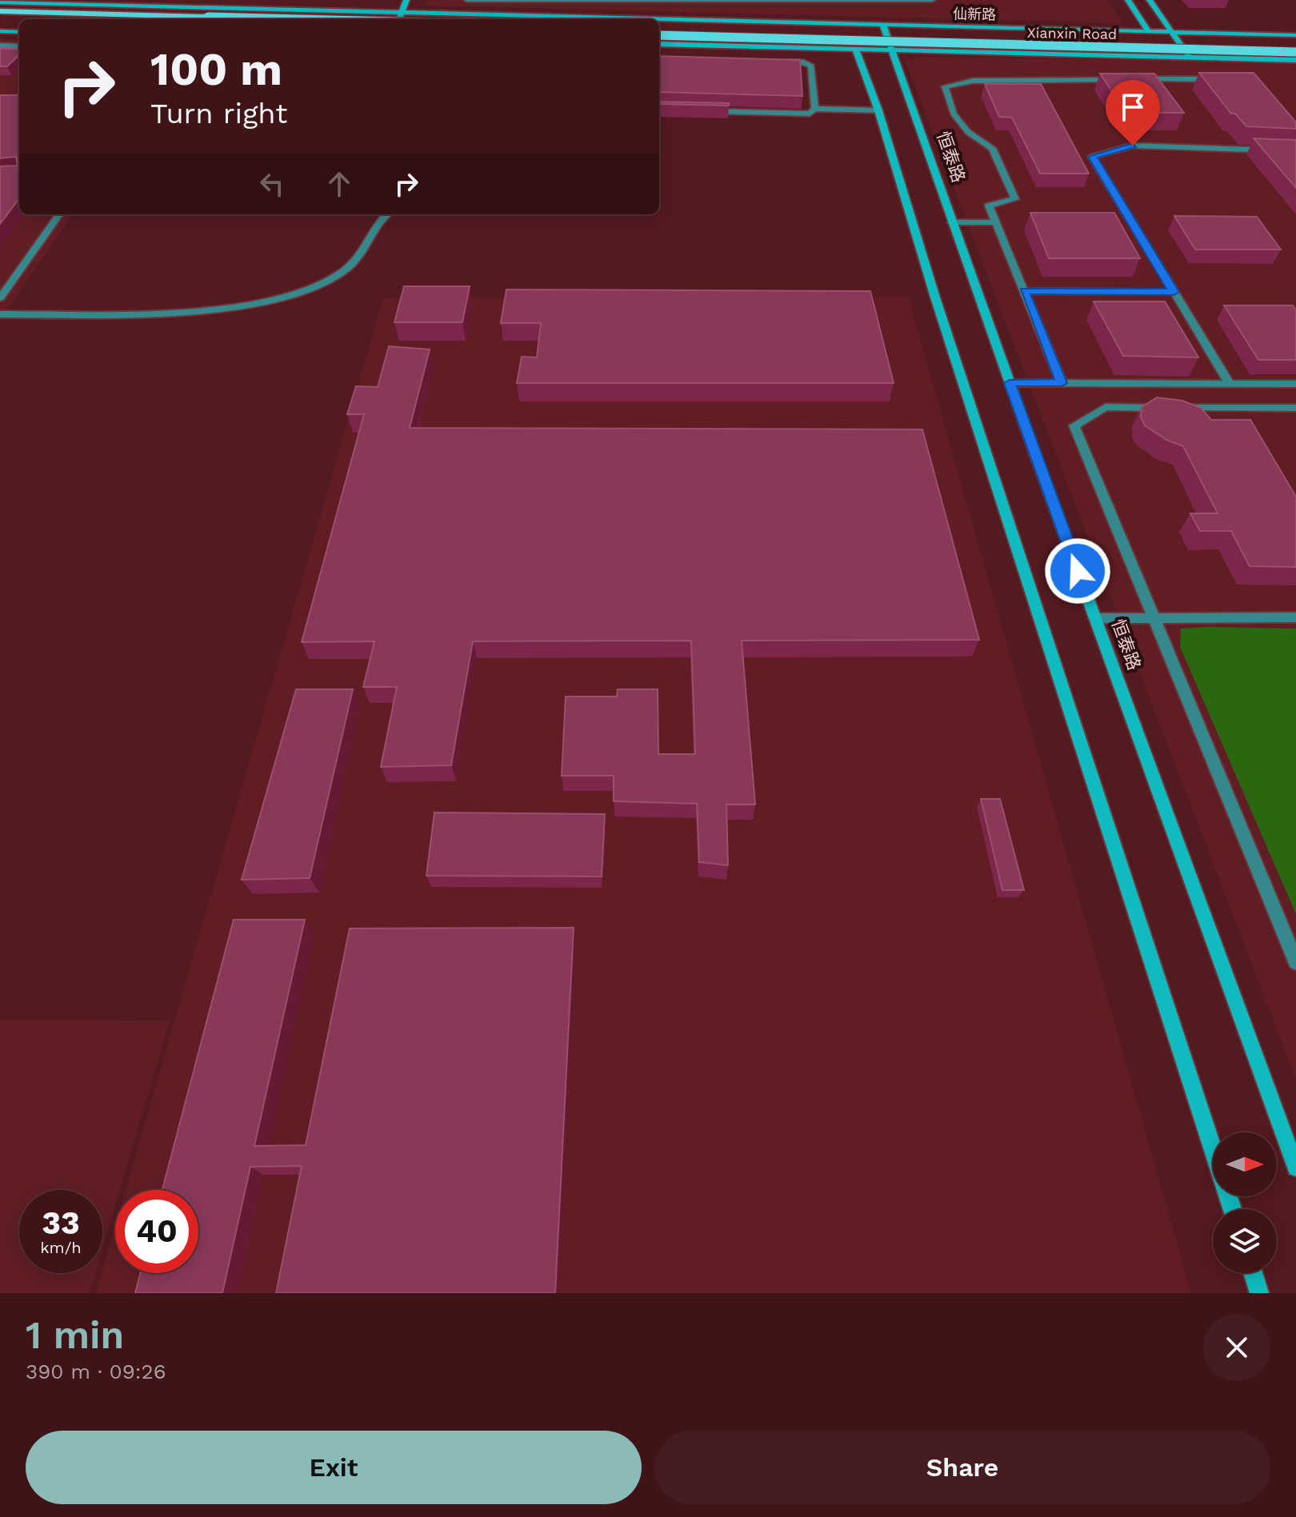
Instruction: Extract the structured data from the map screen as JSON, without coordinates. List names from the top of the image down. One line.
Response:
{"streets":{"main road":["仙新路","Xianxin Road","恒泰路"]},"crossings":[["仙新路","恒泰路"]],"north":"right","page":{"turn":["100 m","Turn right"],"speed":"33 km/h","limit":"40","heading":["1 min","390 m · 09:26"],"buttons":["Exit","Share"]}}
